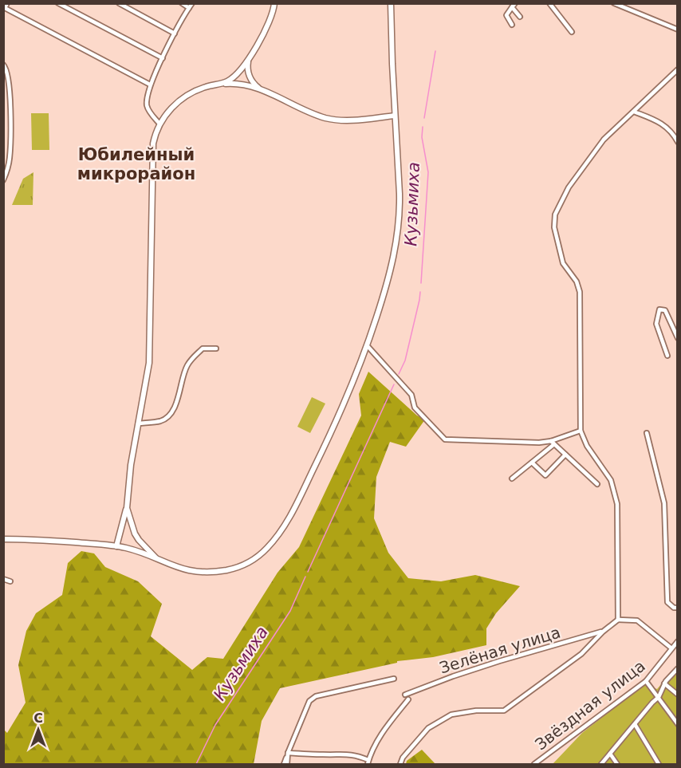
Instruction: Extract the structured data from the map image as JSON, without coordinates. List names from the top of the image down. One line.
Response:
{"streets":{"street":["Зелёная улица","Звёздная улица"]},"districts":["Юбилейный микрорайон"],"water":["Кузьмиха"],"north":"top"}
